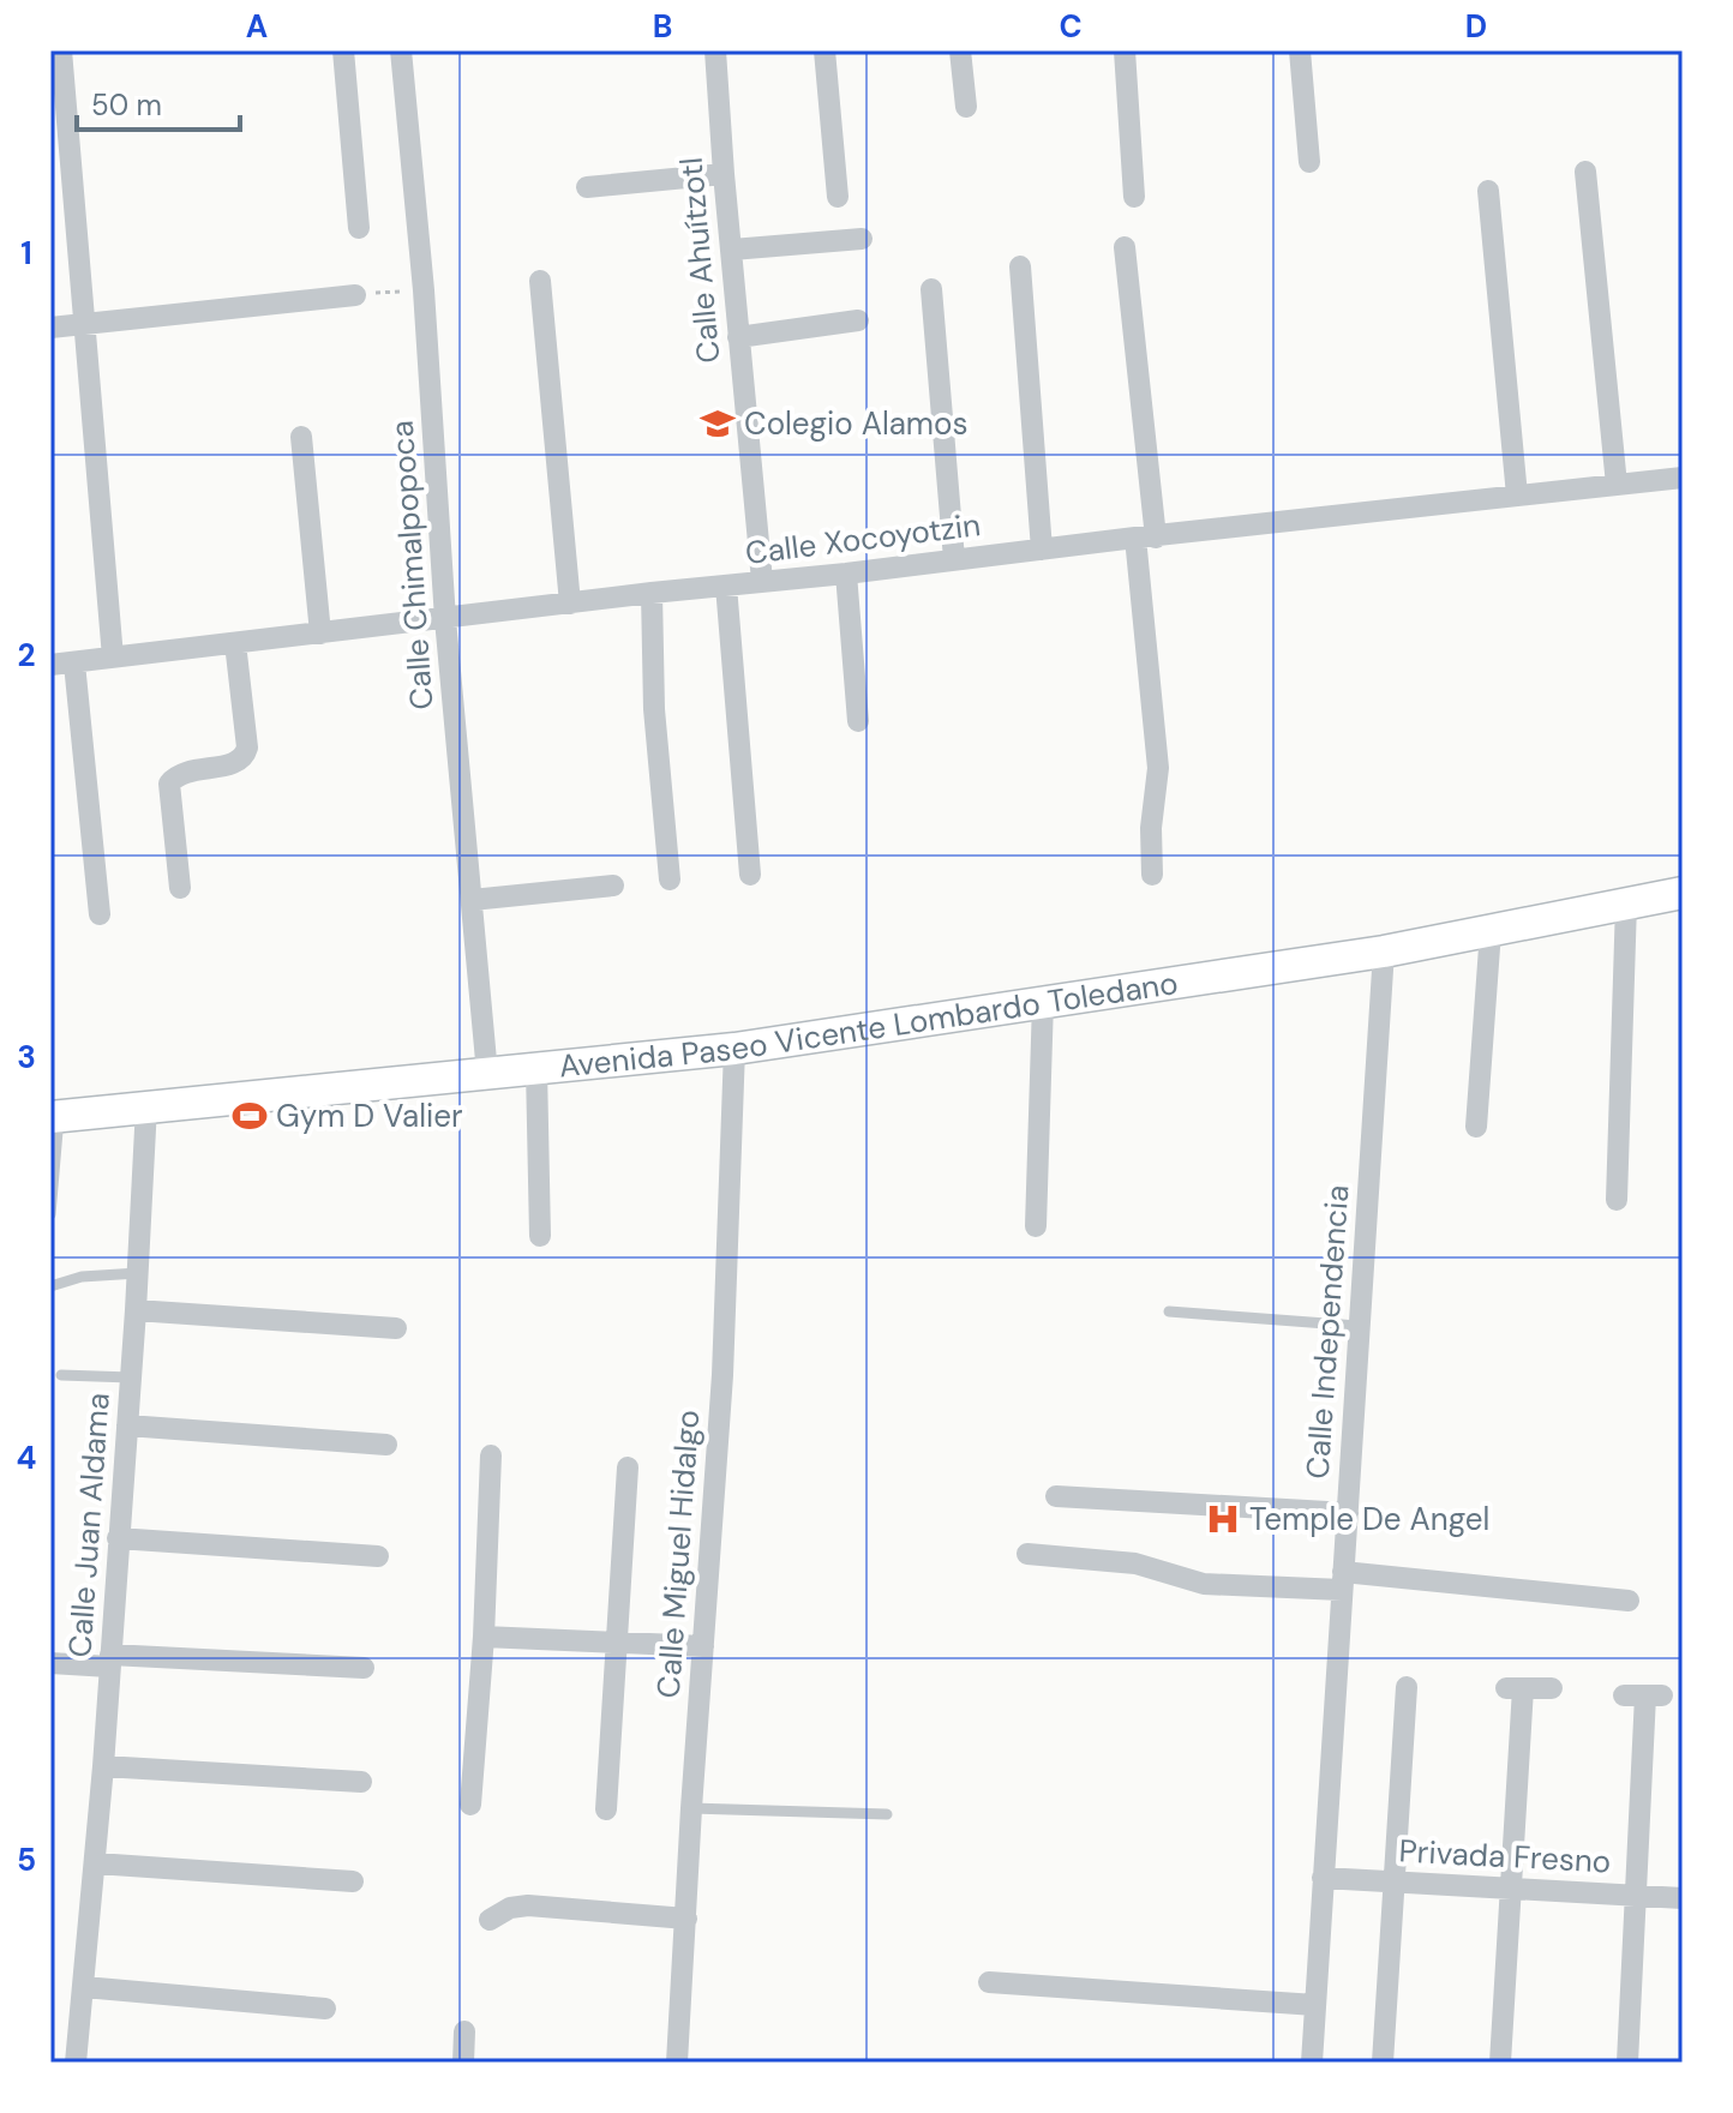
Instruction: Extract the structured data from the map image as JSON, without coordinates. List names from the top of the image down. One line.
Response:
{"streets":{"main road":["Avenida Paseo Vicente Lombardo Toledano"],"street":["Calle Ahuítzotl","Calle Xocoyotzin","Calle Chimalpopoca","Calle Independencia","Calle Juan Aldama","Calle Miguel Hidalgo","Privada Fresno"]},"crossings":[["Calle Ahuítzotl","Calle Xocoyotzin"],["Calle Xocoyotzin","Calle Chimalpopoca"],["Calle Chimalpopoca","Avenida Paseo Vicente Lombardo Toledano"],["Avenida Paseo Vicente Lombardo Toledano","Calle Independencia"],["Avenida Paseo Vicente Lombardo Toledano","Calle Juan Aldama"],["Avenida Paseo Vicente Lombardo Toledano","Calle Miguel Hidalgo"],["Calle Independencia","Privada Fresno"]],"places":{"school or university":["Colegio Alamos"],"sports":["Gym D Valier"],"hospital":["Temple De Angel"]},"scale_bar":"50 m","grid":{"columns":["A","B","C","D"],"rows":["1","2","3","4","5"]}}
